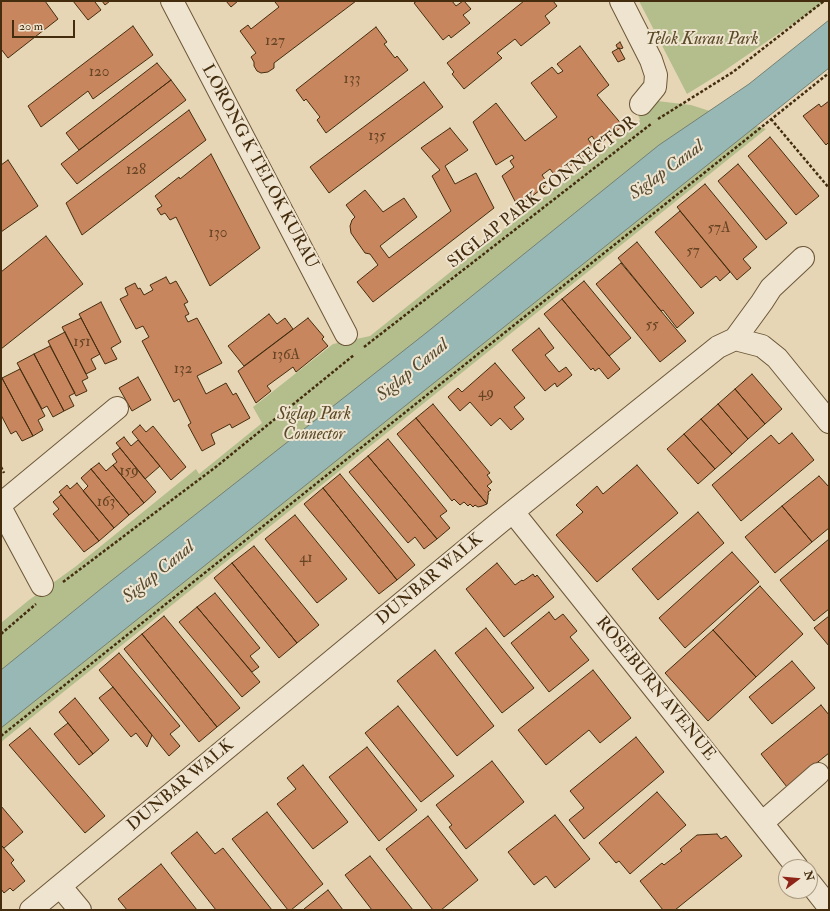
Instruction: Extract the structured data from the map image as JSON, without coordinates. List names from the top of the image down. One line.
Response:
{"streets":{"street":["LORONG K TELOK KURAU","DUNBAR WALK","ROSEBURN AVENUE"],"path":["SIGLAP PARK CONNECTOR"]},"crossings":[["DUNBAR WALK","ROSEBURN AVENUE"]],"water":["Siglap Canal"],"parks":["Telok Kurau Park","Siglap Park Connector"],"house_numbers":["127","120","133","135","128","57A","130","57","55","151","136A","132","49","159","163","41"],"scale_bar":"20 m","north":"right"}
